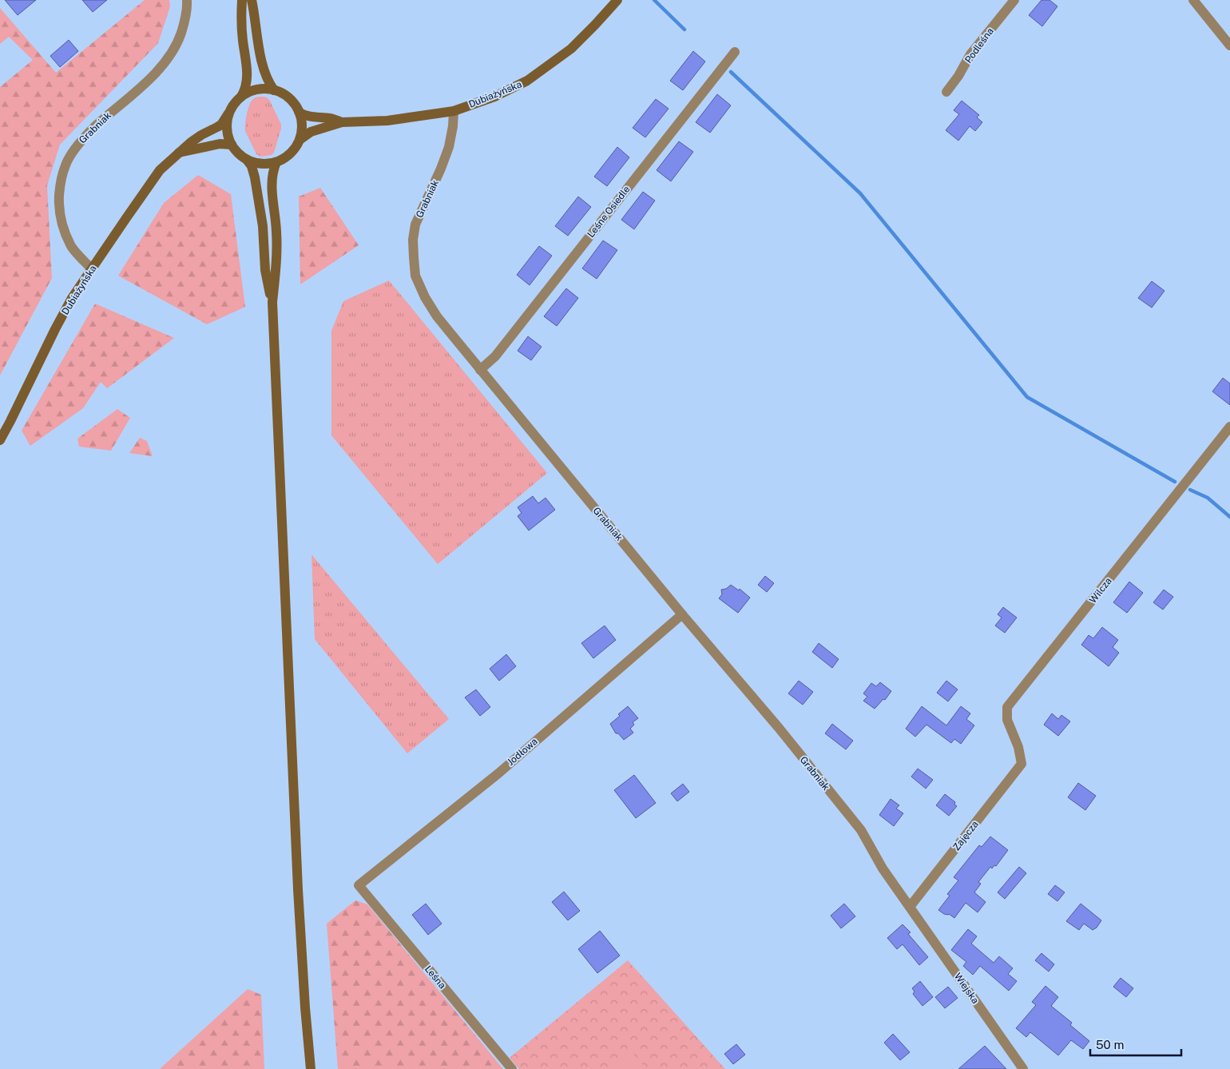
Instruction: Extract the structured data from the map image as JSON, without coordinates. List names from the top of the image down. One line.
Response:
{"streets":{"main road":["Dubiażyńska"],"street":["Podleśna","Grabniak","Leśne Osiedle","Wilcza","Jodłowa","Zajęcza","Leśna","Wiejska"]},"crossings":[["Dubiażyńska","Grabniak"],["Grabniak","Leśne Osiedle"],["Grabniak","Jodłowa"],["Grabniak","Zajęcza"],["Grabniak","Wiejska"],["Wilcza","Zajęcza"],["Jodłowa","Leśna"],["Zajęcza","Wiejska"]],"scale_bar":"50 m"}
